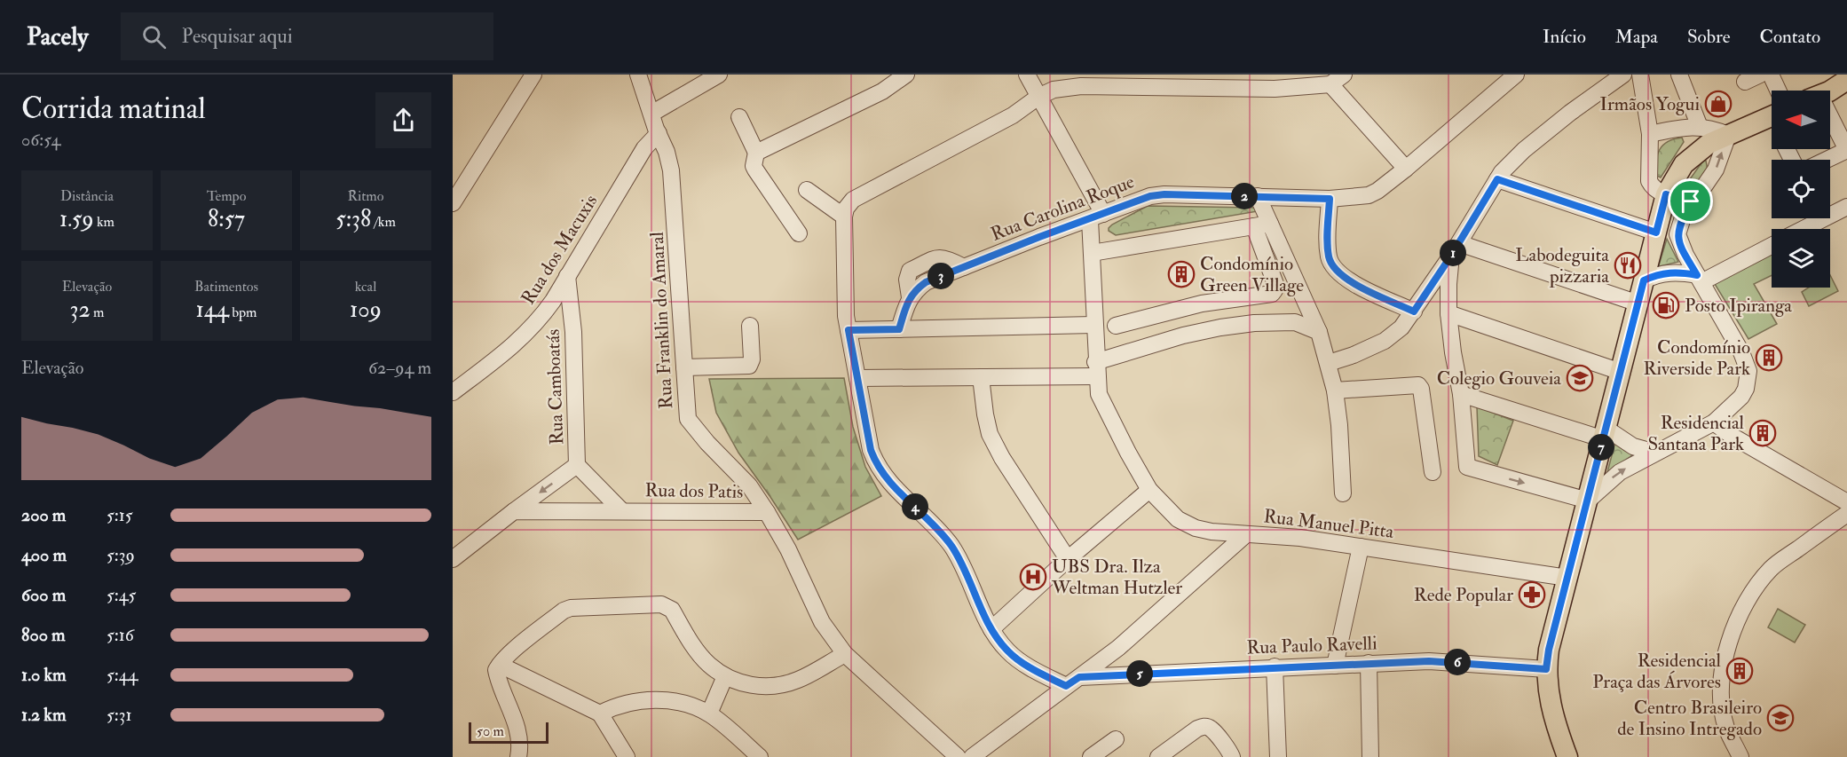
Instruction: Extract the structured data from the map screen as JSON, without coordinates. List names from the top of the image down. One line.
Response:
{"streets":{"street":["Rua Carolina Roque","Rua dos Macuxis","Rua Franklin do Amaral","Rua Camboatás","Rua dos Patis","Rua Manuel Pitta","Rua Paulo Ravelli"]},"crossings":[["Rua dos Macuxis","Rua Franklin do Amaral"],["Rua dos Macuxis","Rua Camboatás"],["Rua Franklin do Amaral","Rua dos Patis"],["Rua Camboatás","Rua dos Patis"],["Rua Manuel Pitta","Rua Paulo Ravelli"]],"places":{"shop":["Irmãos Yogui"],"restaurant":["Labodeguita pizzaria"],"building":["Condomínio Green Village","Condomínio Riverside Park","Residencial Santana Park","Residencial Praça das Árvores"],"fuel station":["Posto Ipiranga"],"school or university":["Colegio Gouveia","Centro Brasileiro de Insino Intregado"],"hospital":["UBS Dra. Ilza Weltman Hutzler"],"pharmacy":["Rede Popular"]},"scale_bar":"50 m","north":"left","page":{"header":"Pacely","search":"Pesquisar aqui","nav":["Início","Mapa","Sobre","Contato"],"heading":["Corrida matinal","06:54"],"stats":[["Distância","1.59 km"],["Tempo","8:57"],["Ritmo","5:38 /km"],["Elevação","32 m"],["Batimentos","144 bpm"],["kcal","109"]],"pins":["2","1","3","7","4","6","5"],"chart":["Elevação","62–94 m"],"list":[{"name":"200 m","note":"5:15"},{"name":"400 m","note":"5:39"},{"name":"600 m","note":"5:45"},{"name":"800 m","note":"5:16"},{"name":"1.0 km","note":"5:44"},{"name":"1.2 km","note":"5:31"}],"scale":"50 m"}}
